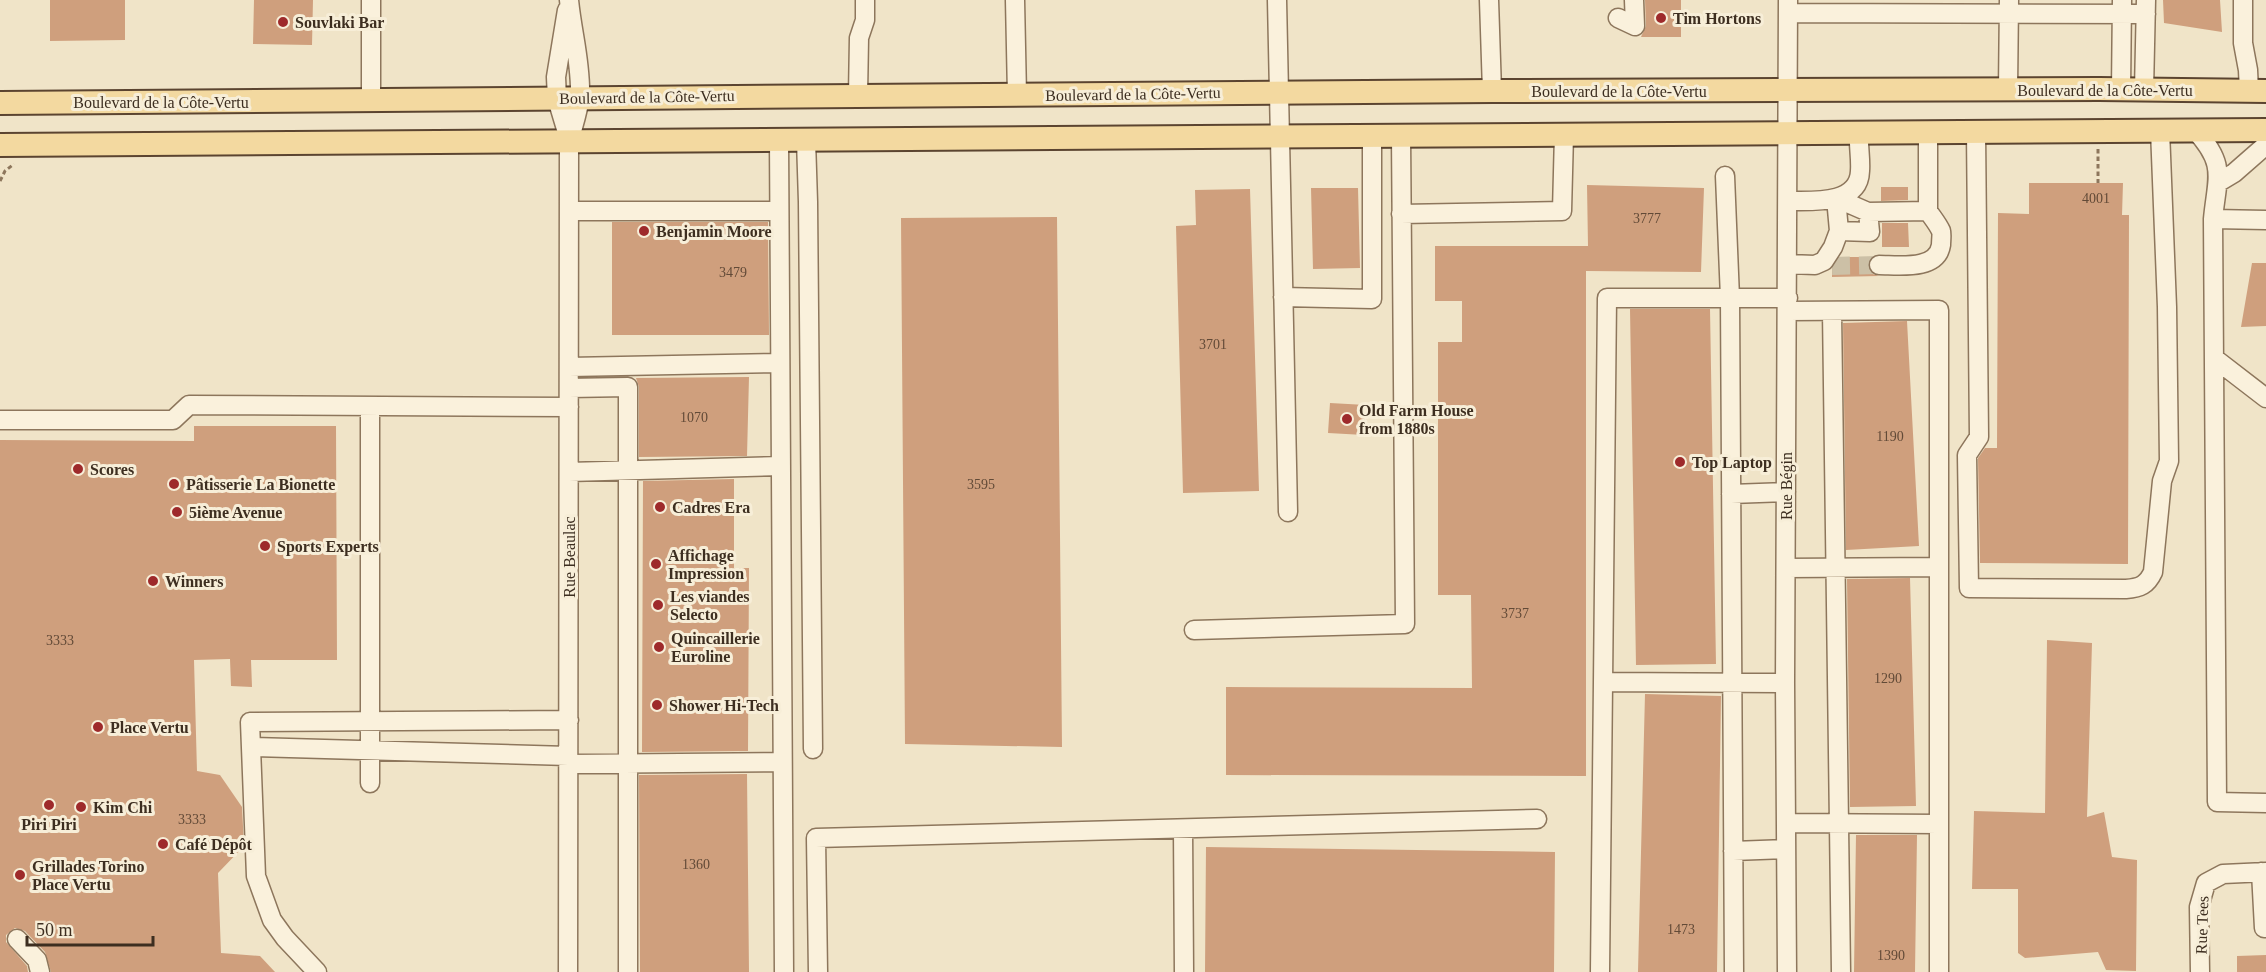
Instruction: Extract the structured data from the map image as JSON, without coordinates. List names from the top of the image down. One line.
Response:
{"streets":{"main road":["Boulevard de la Côte-Vertu"],"street":["Rue Bégin","Rue Beaulac","Rue Tees"]},"crossings":[["Boulevard de la Côte-Vertu","Rue Bégin"],["Boulevard de la Côte-Vertu","Rue Beaulac"]],"places":["Tim Hortons","Souvlaki Bar","Benjamin Moore","Old Farm House from 1880s","Top Laptop","Scores","Pâtisserie La Bionette","Cadres Era","5ième Avenue","Sports Experts","Affichage Impression","Winners","Les viandes Selecto","Quincaillerie Euroline","Shower Hi-Tech","Place Vertu","Piri Piri","Kim Chi","Café Dépôt","Grillades Torino Place Vertu"],"house_numbers":["4001","3777","3479","3701","1070","1190","3595","3737","3333","1290","3333","1360","1473","1390"],"scale_bar":"50 m"}
